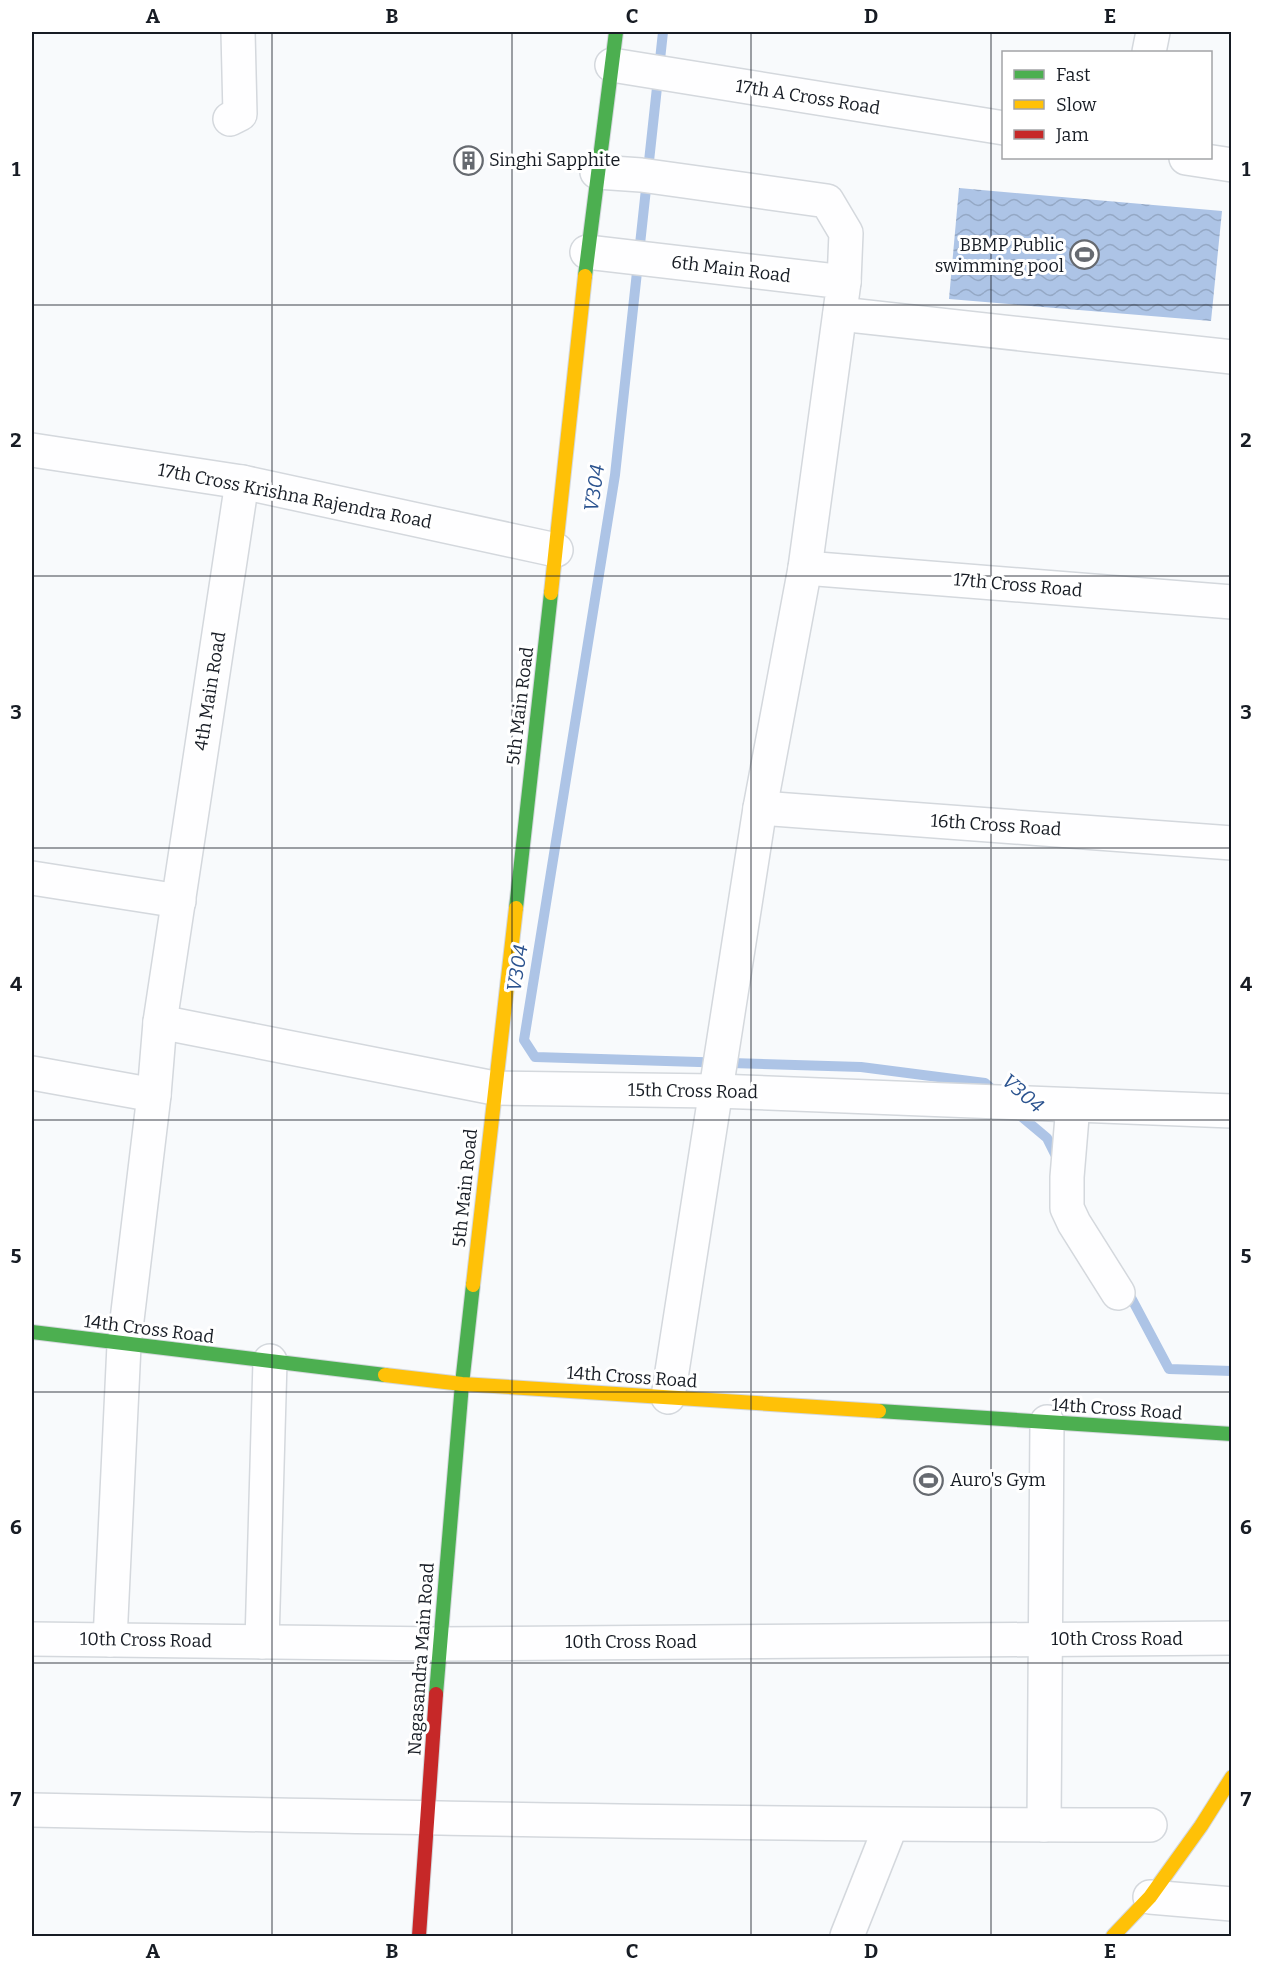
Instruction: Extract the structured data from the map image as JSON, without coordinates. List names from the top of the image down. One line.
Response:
{"streets":{"street":["17th A Cross Road","6th Main Road","17th Cross Krishna Rajendra Road","17th Cross Road","4th Main Road","5th Main Road","16th Cross Road","15th Cross Road","14th Cross Road","10th Cross Road","Nagasandra Main Road"]},"crossings":[["17th A Cross Road","5th Main Road"],["6th Main Road","5th Main Road"],["17th Cross Krishna Rajendra Road","4th Main Road"],["17th Cross Krishna Rajendra Road","5th Main Road"],["4th Main Road","15th Cross Road"],["4th Main Road","14th Cross Road"],["4th Main Road","10th Cross Road"],["5th Main Road","15th Cross Road"],["5th Main Road","14th Cross Road"],["5th Main Road","Nagasandra Main Road"],["14th Cross Road","Nagasandra Main Road"],["10th Cross Road","Nagasandra Main Road"]],"water":["V304"],"places":{"building":["Singhi Sapphite"],"sports":["BBMP Public swimming pool","Auro's Gym"]},"legend":["Fast","Slow","Jam"],"grid":{"columns":["A","B","C","D","E"],"rows":["1","2","3","4","5","6","7"]}}
